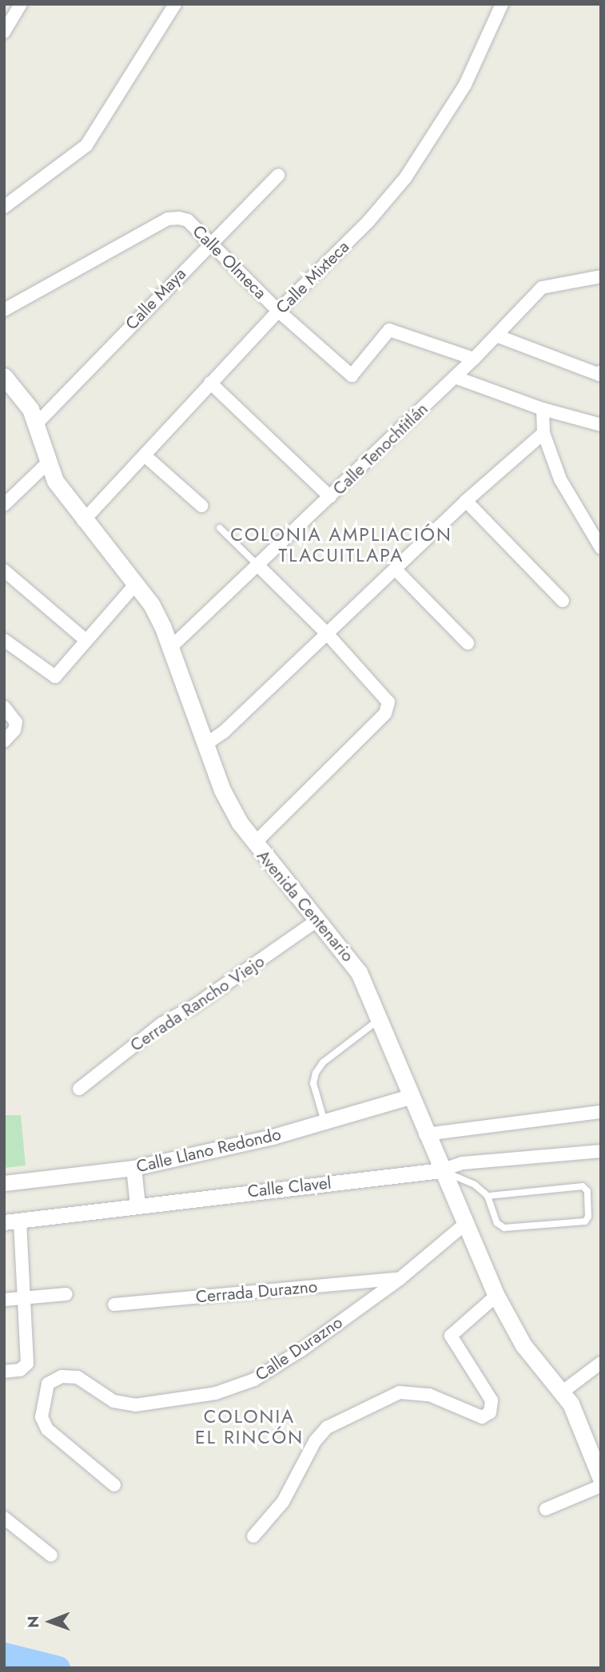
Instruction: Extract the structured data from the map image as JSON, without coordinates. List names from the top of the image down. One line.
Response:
{"streets":{"main road":["Avenida Centenario"],"street":["Calle Olmeca","Calle Mixteca","Calle Maya","Calle Tenochtitlán","Cerrada Rancho Viejo","Calle Llano Redondo","Calle Clavel","Cerrada Durazno","Calle Durazno"]},"crossings":[["Calle Olmeca","Calle Mixteca"],["Calle Olmeca","Calle Maya"],["Calle Olmeca","Calle Tenochtitlán"],["Calle Mixteca","Avenida Centenario"],["Calle Maya","Avenida Centenario"],["Calle Tenochtitlán","Avenida Centenario"],["Avenida Centenario","Cerrada Rancho Viejo"],["Avenida Centenario","Calle Llano Redondo"],["Avenida Centenario","Calle Clavel"],["Avenida Centenario","Calle Durazno"],["Cerrada Durazno","Calle Durazno"]],"districts":["COLONIA AMPLIACIÓN TLACUITLAPA","COLONIA EL RINCÓN"],"north":"left"}
